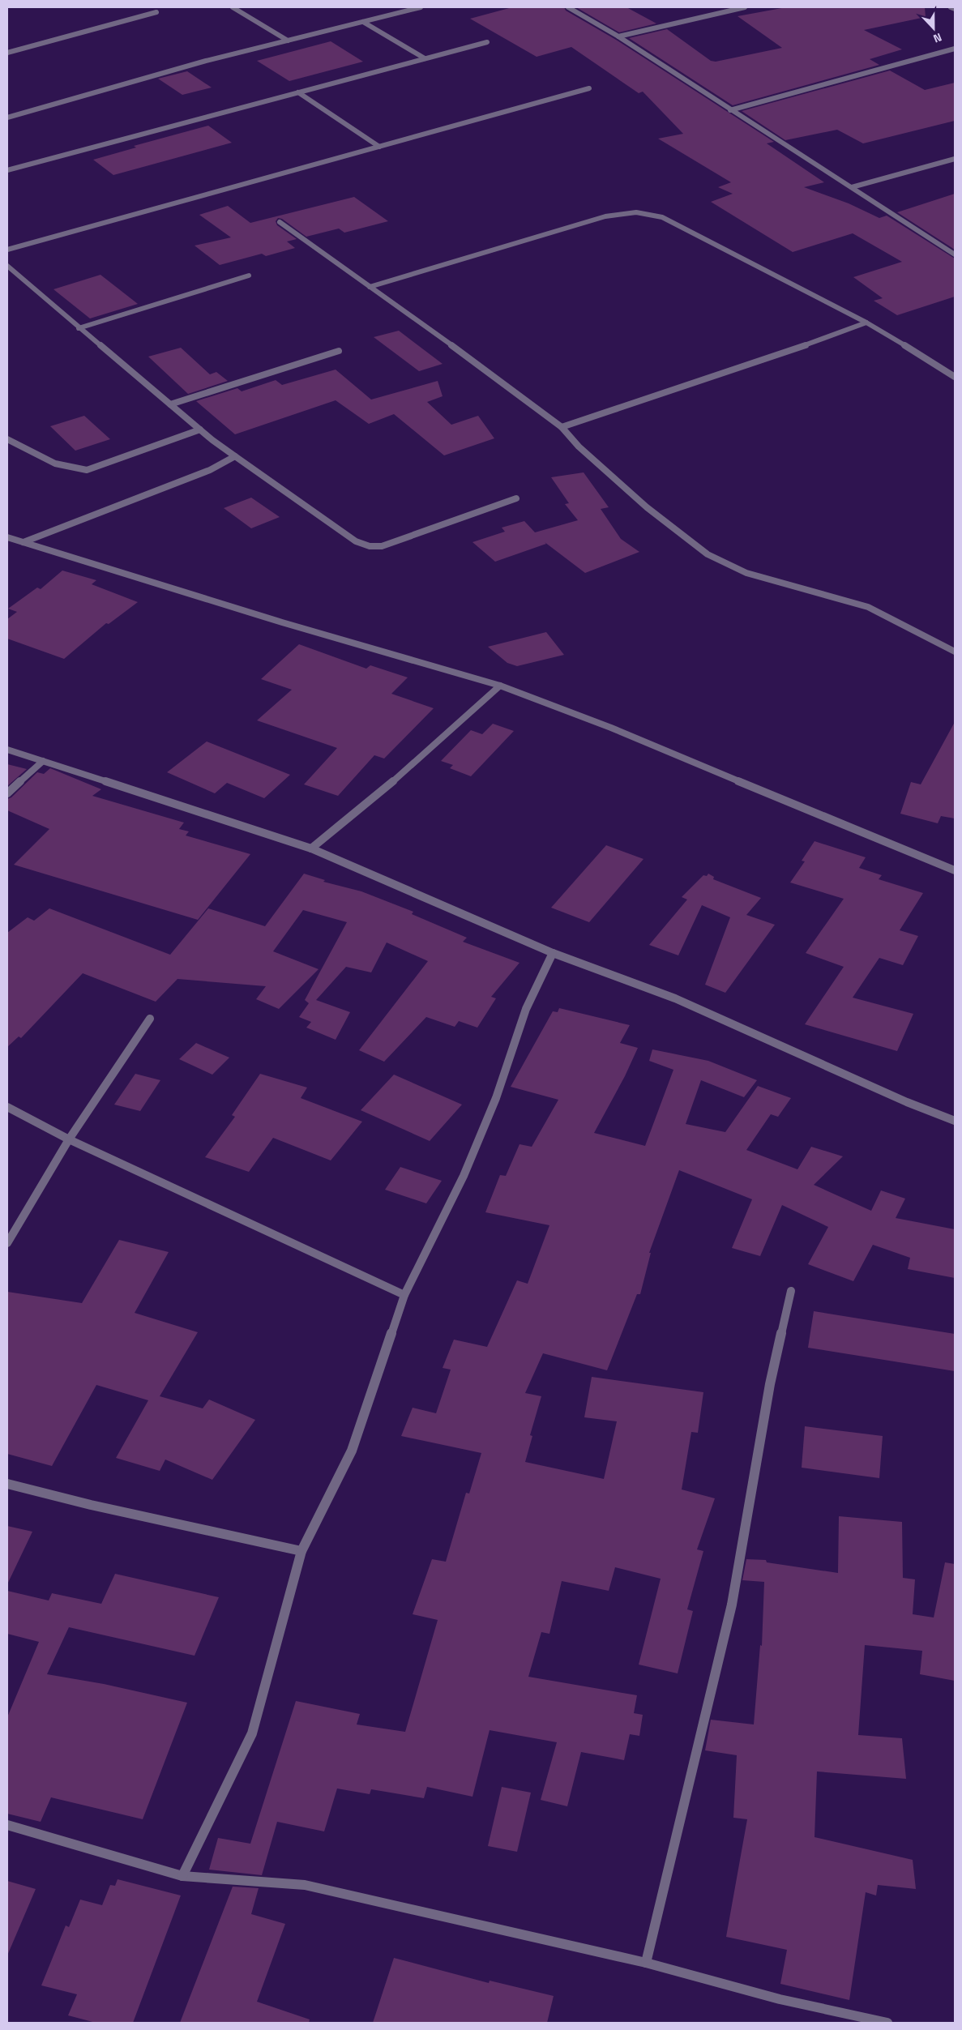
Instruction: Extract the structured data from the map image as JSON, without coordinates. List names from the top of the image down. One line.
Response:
{"north":"bottom"}
